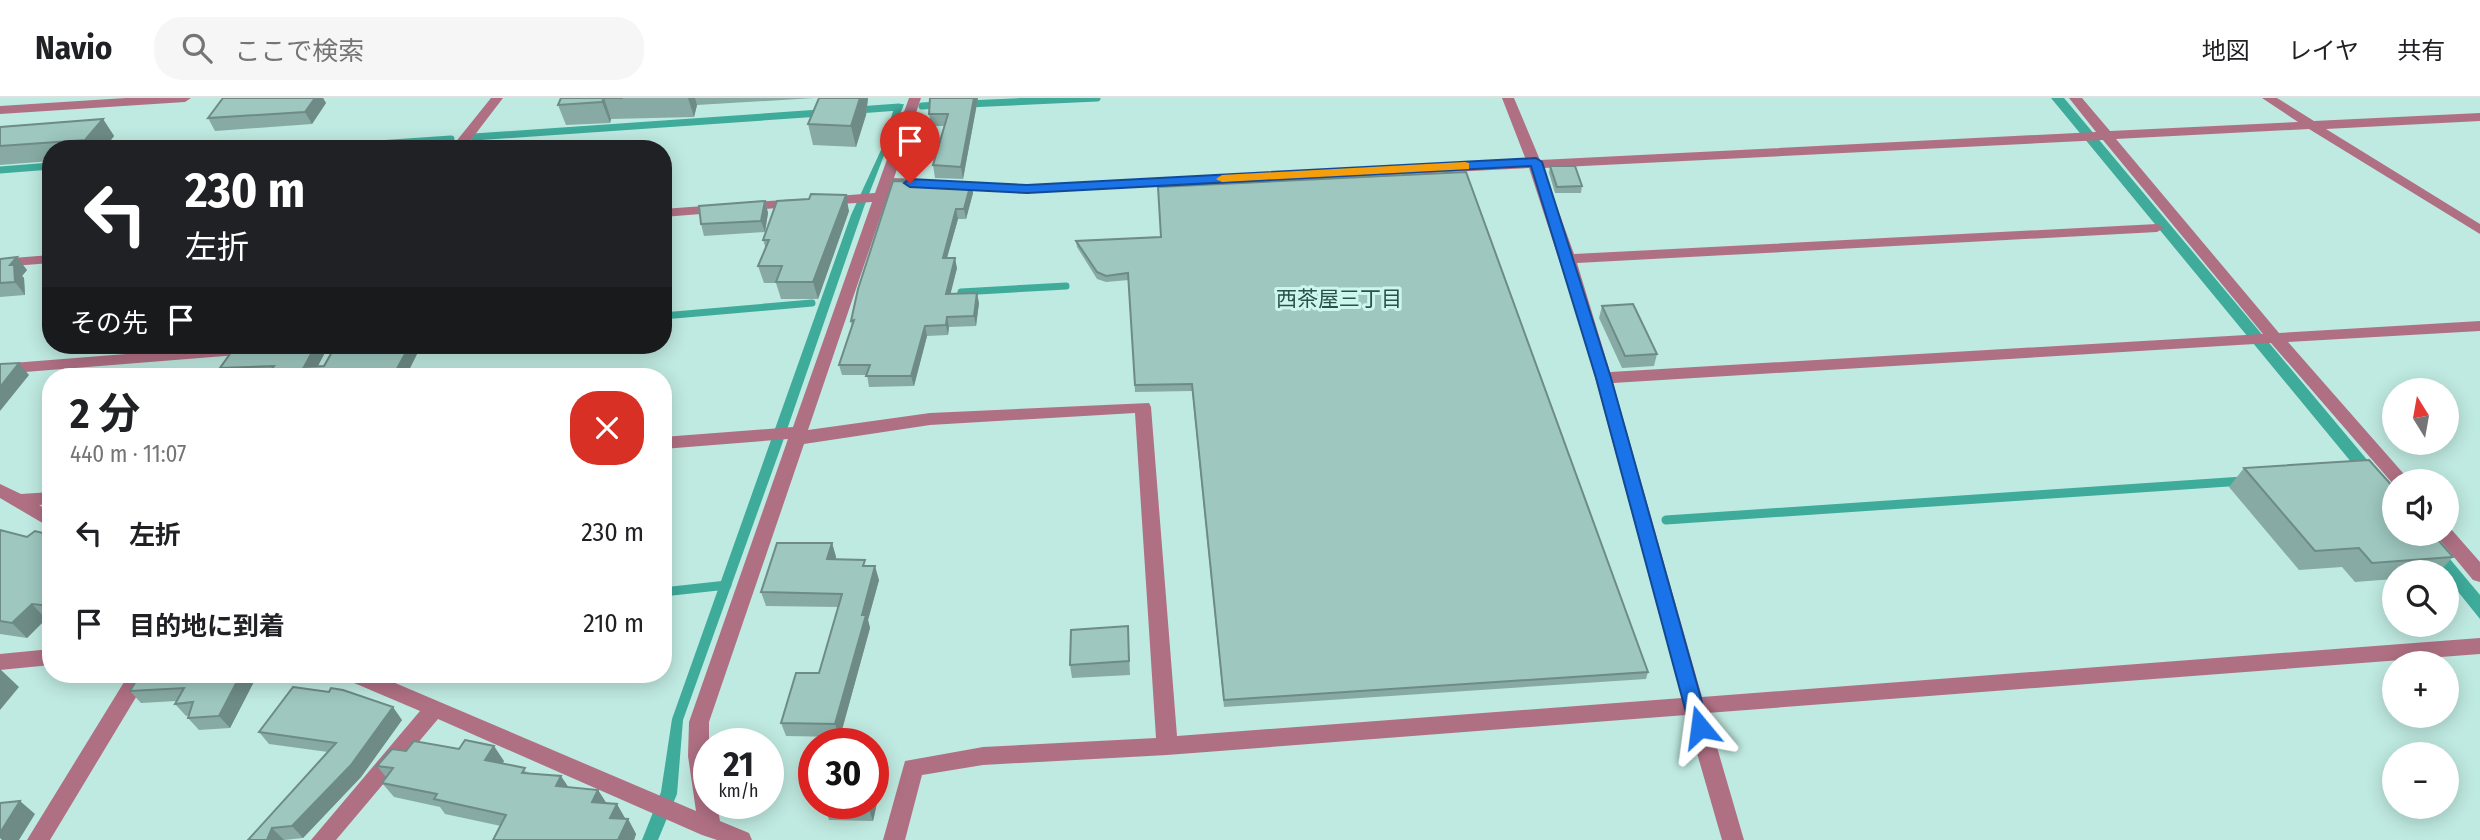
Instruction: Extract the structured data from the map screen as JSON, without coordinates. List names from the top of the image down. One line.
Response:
{"districts":["西茶屋三丁目"],"north":"top","page":{"header":"Navio","search":"ここで検索","nav":["地図","レイヤ","共有"],"turn":["230 m","左折"],"then":"その先","heading":["2 分","440 m · 11:07"],"map_buttons":["+","−"],"list":[{"name":"左折","value":"230 m"},{"name":"目的地に到着","value":"210 m"}],"speed":"21 km/h","limit":"30"}}
